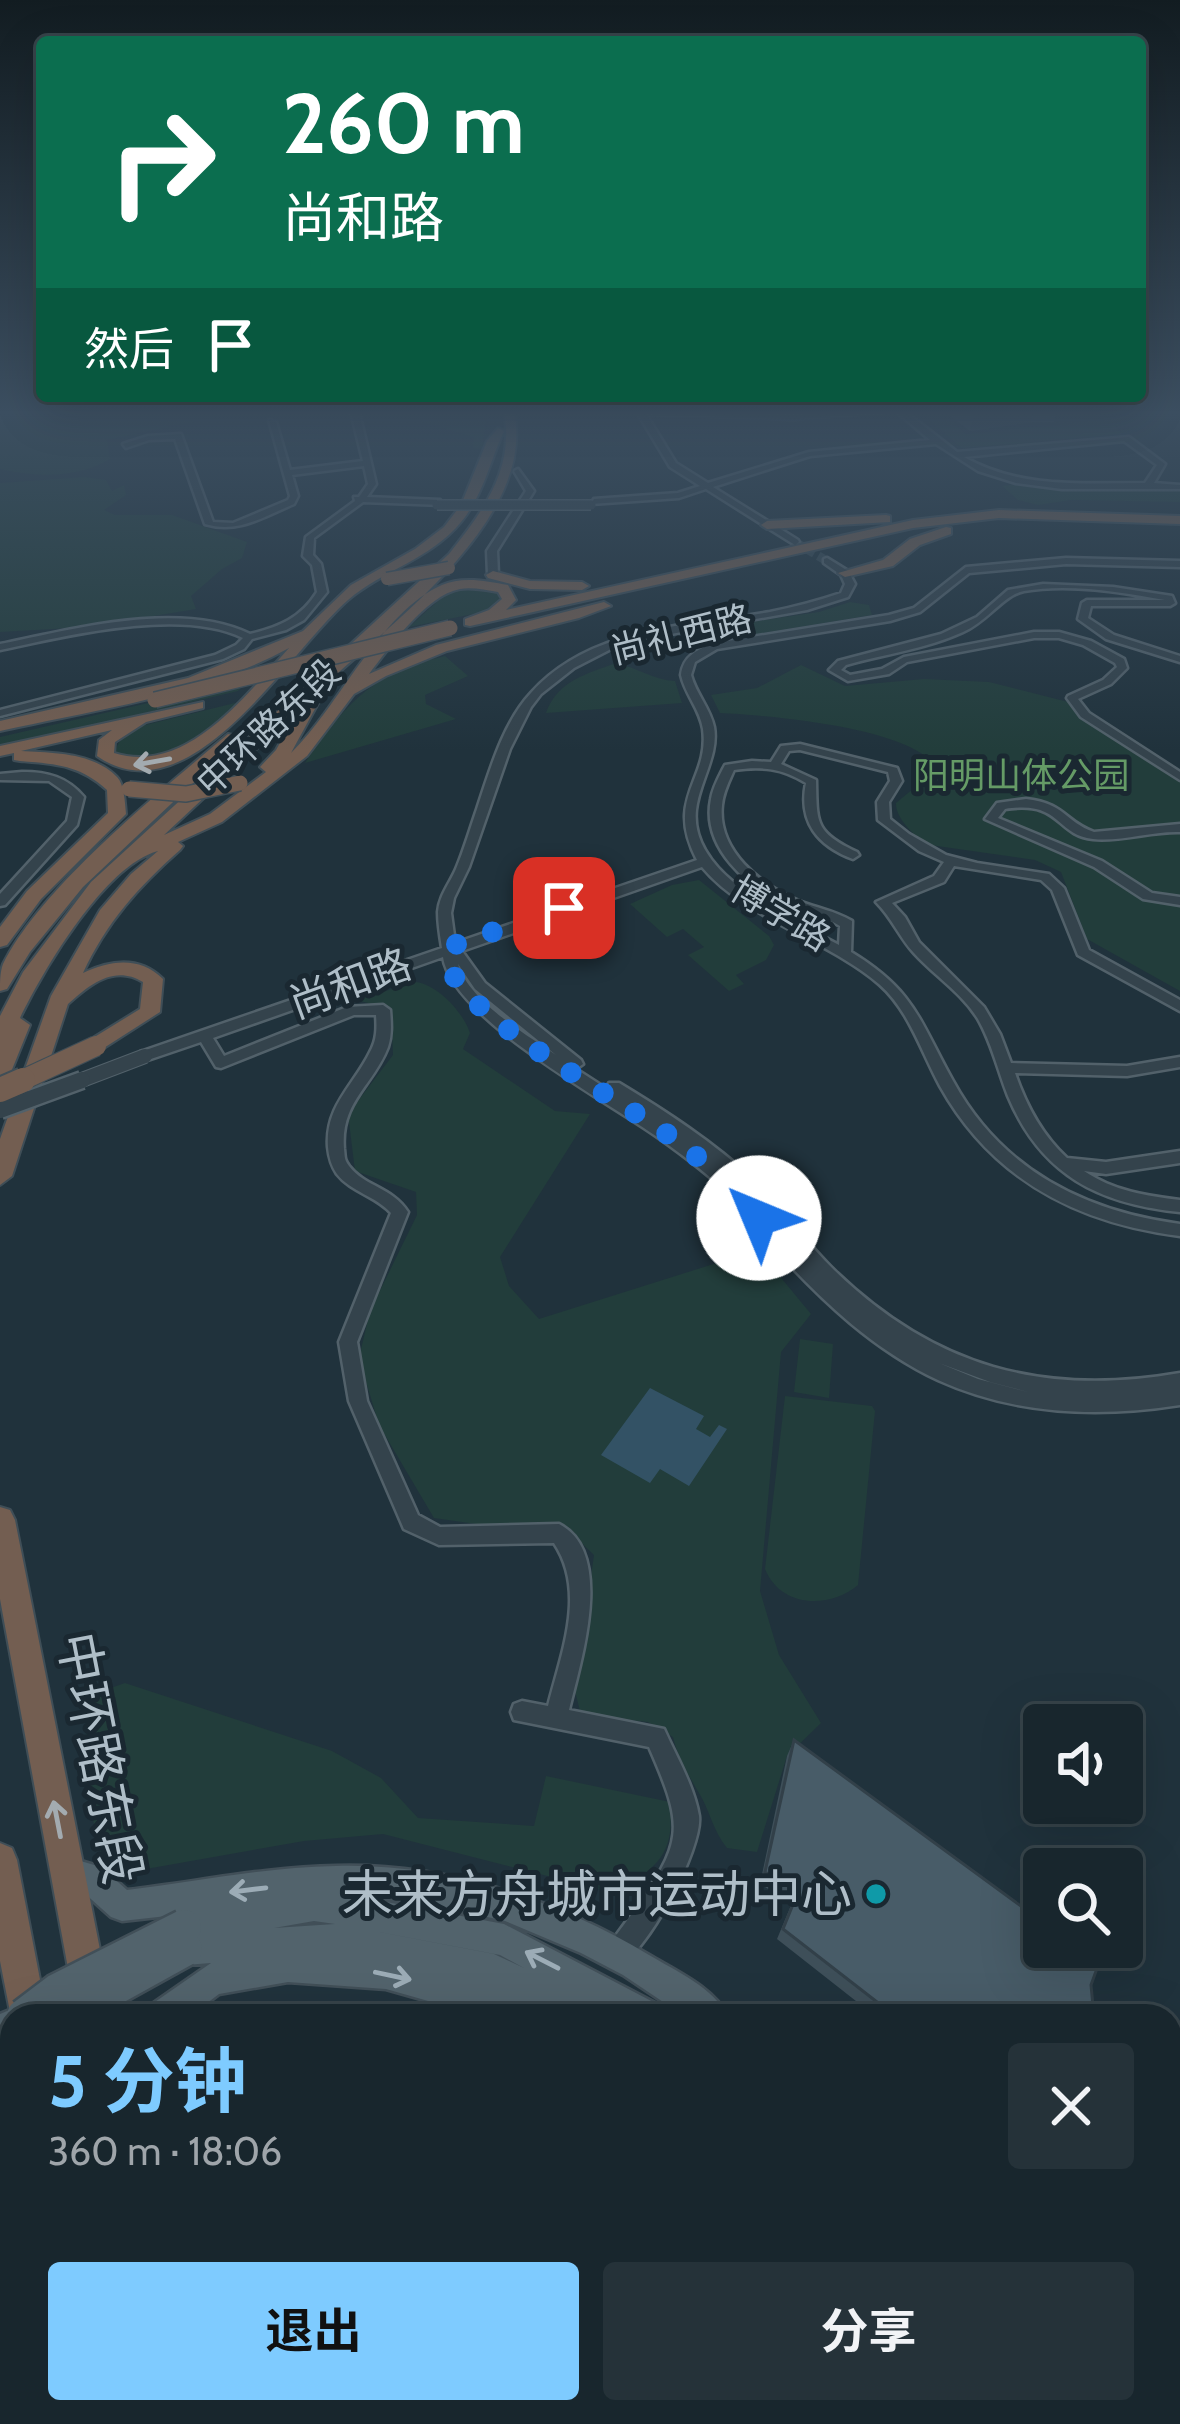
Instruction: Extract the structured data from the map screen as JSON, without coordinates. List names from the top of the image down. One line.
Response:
{"streets":{"highway":["中环路东段"],"street":["尚礼西路","博学路","尚和路"]},"crossings":[["尚礼西路","尚和路"],["博学路","尚和路"]],"parks":["阳明山体公园"],"places":["未来方舟城市运动中心"],"page":{"turn":["260 m","尚和路"],"then":"然后","heading":["5 分钟","360 m · 18:06"],"buttons":["退出","分享"]}}
